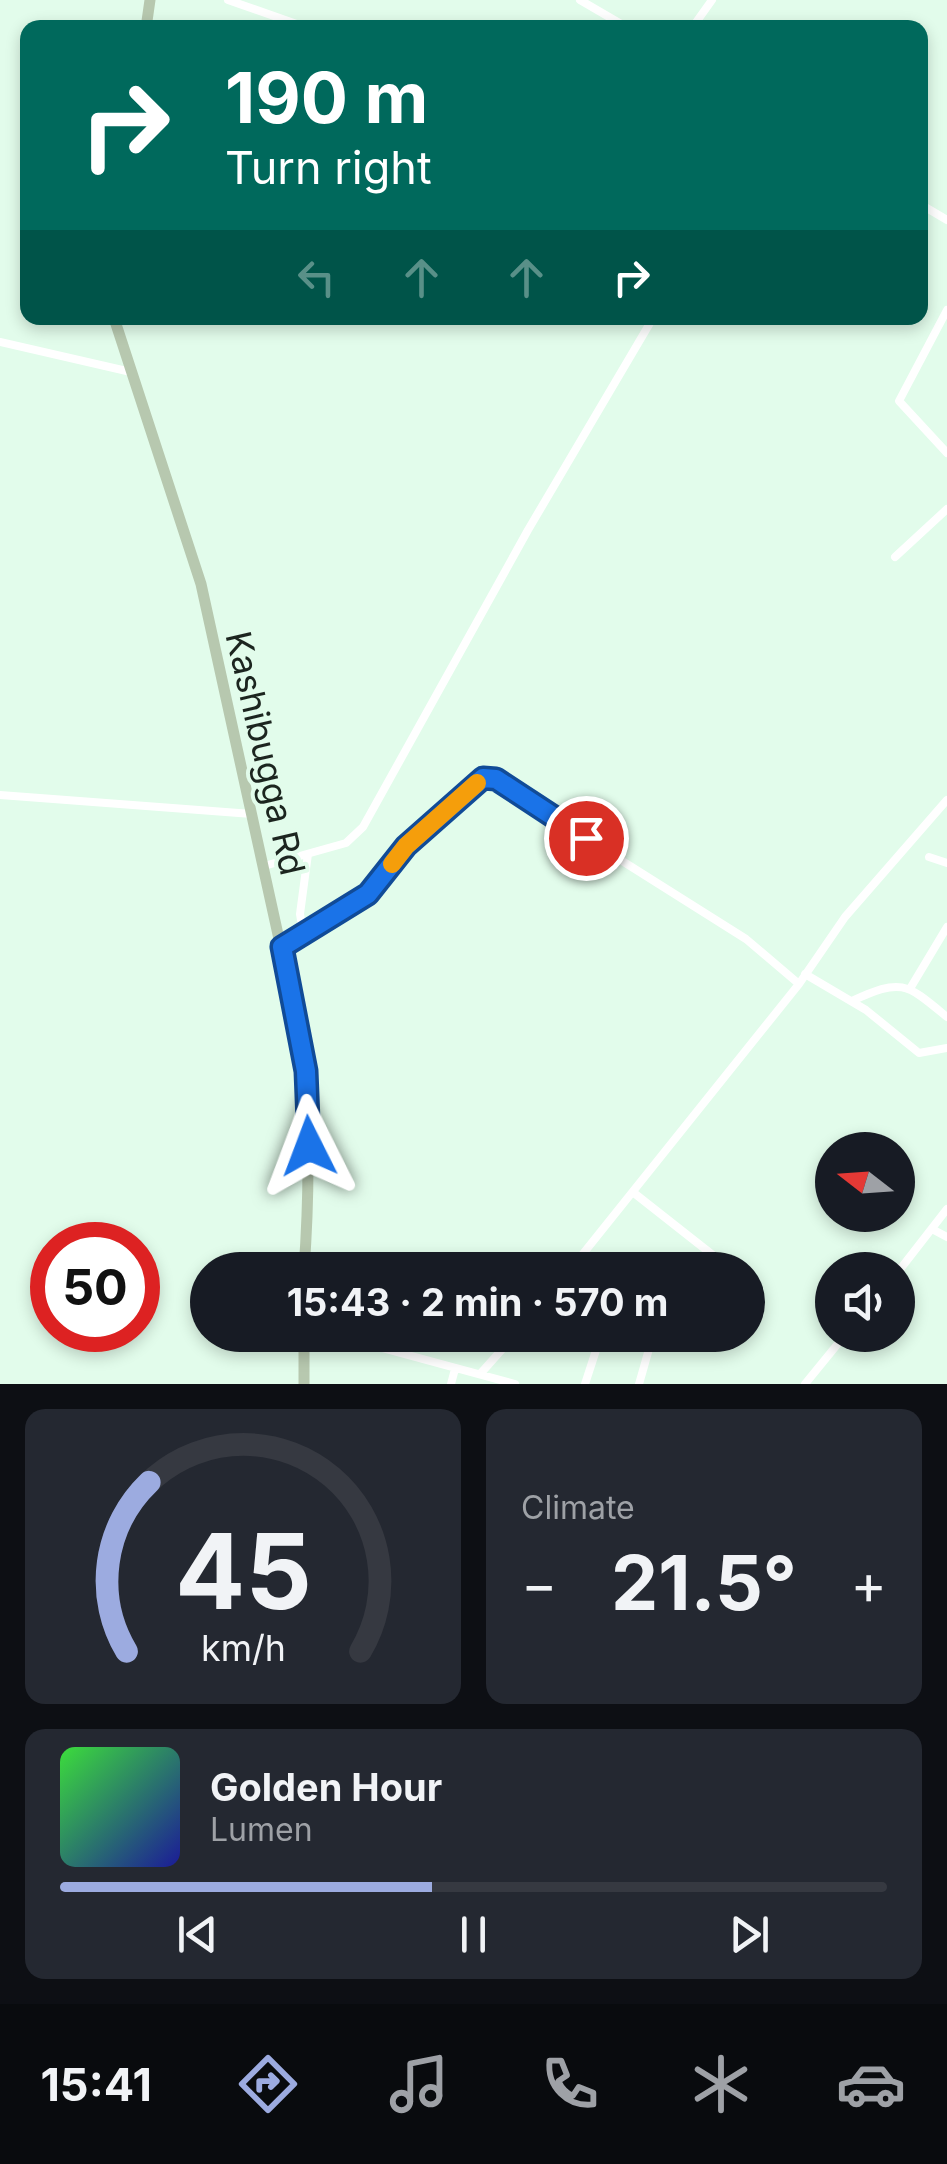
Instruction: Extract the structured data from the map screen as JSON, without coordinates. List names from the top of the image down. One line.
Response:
{"streets":{"main road":["Kashibugga Rd"]},"north":"left","page":{"turn":["190 m","Turn right"],"limit":"50","trip":"15:43 · 2 min · 570 m","tile":"Climate","heat":["−","21.5°","+"],"song":["Golden Hour","Lumen"],"tabs":"15:41","gauge":["45","km/h"]}}
